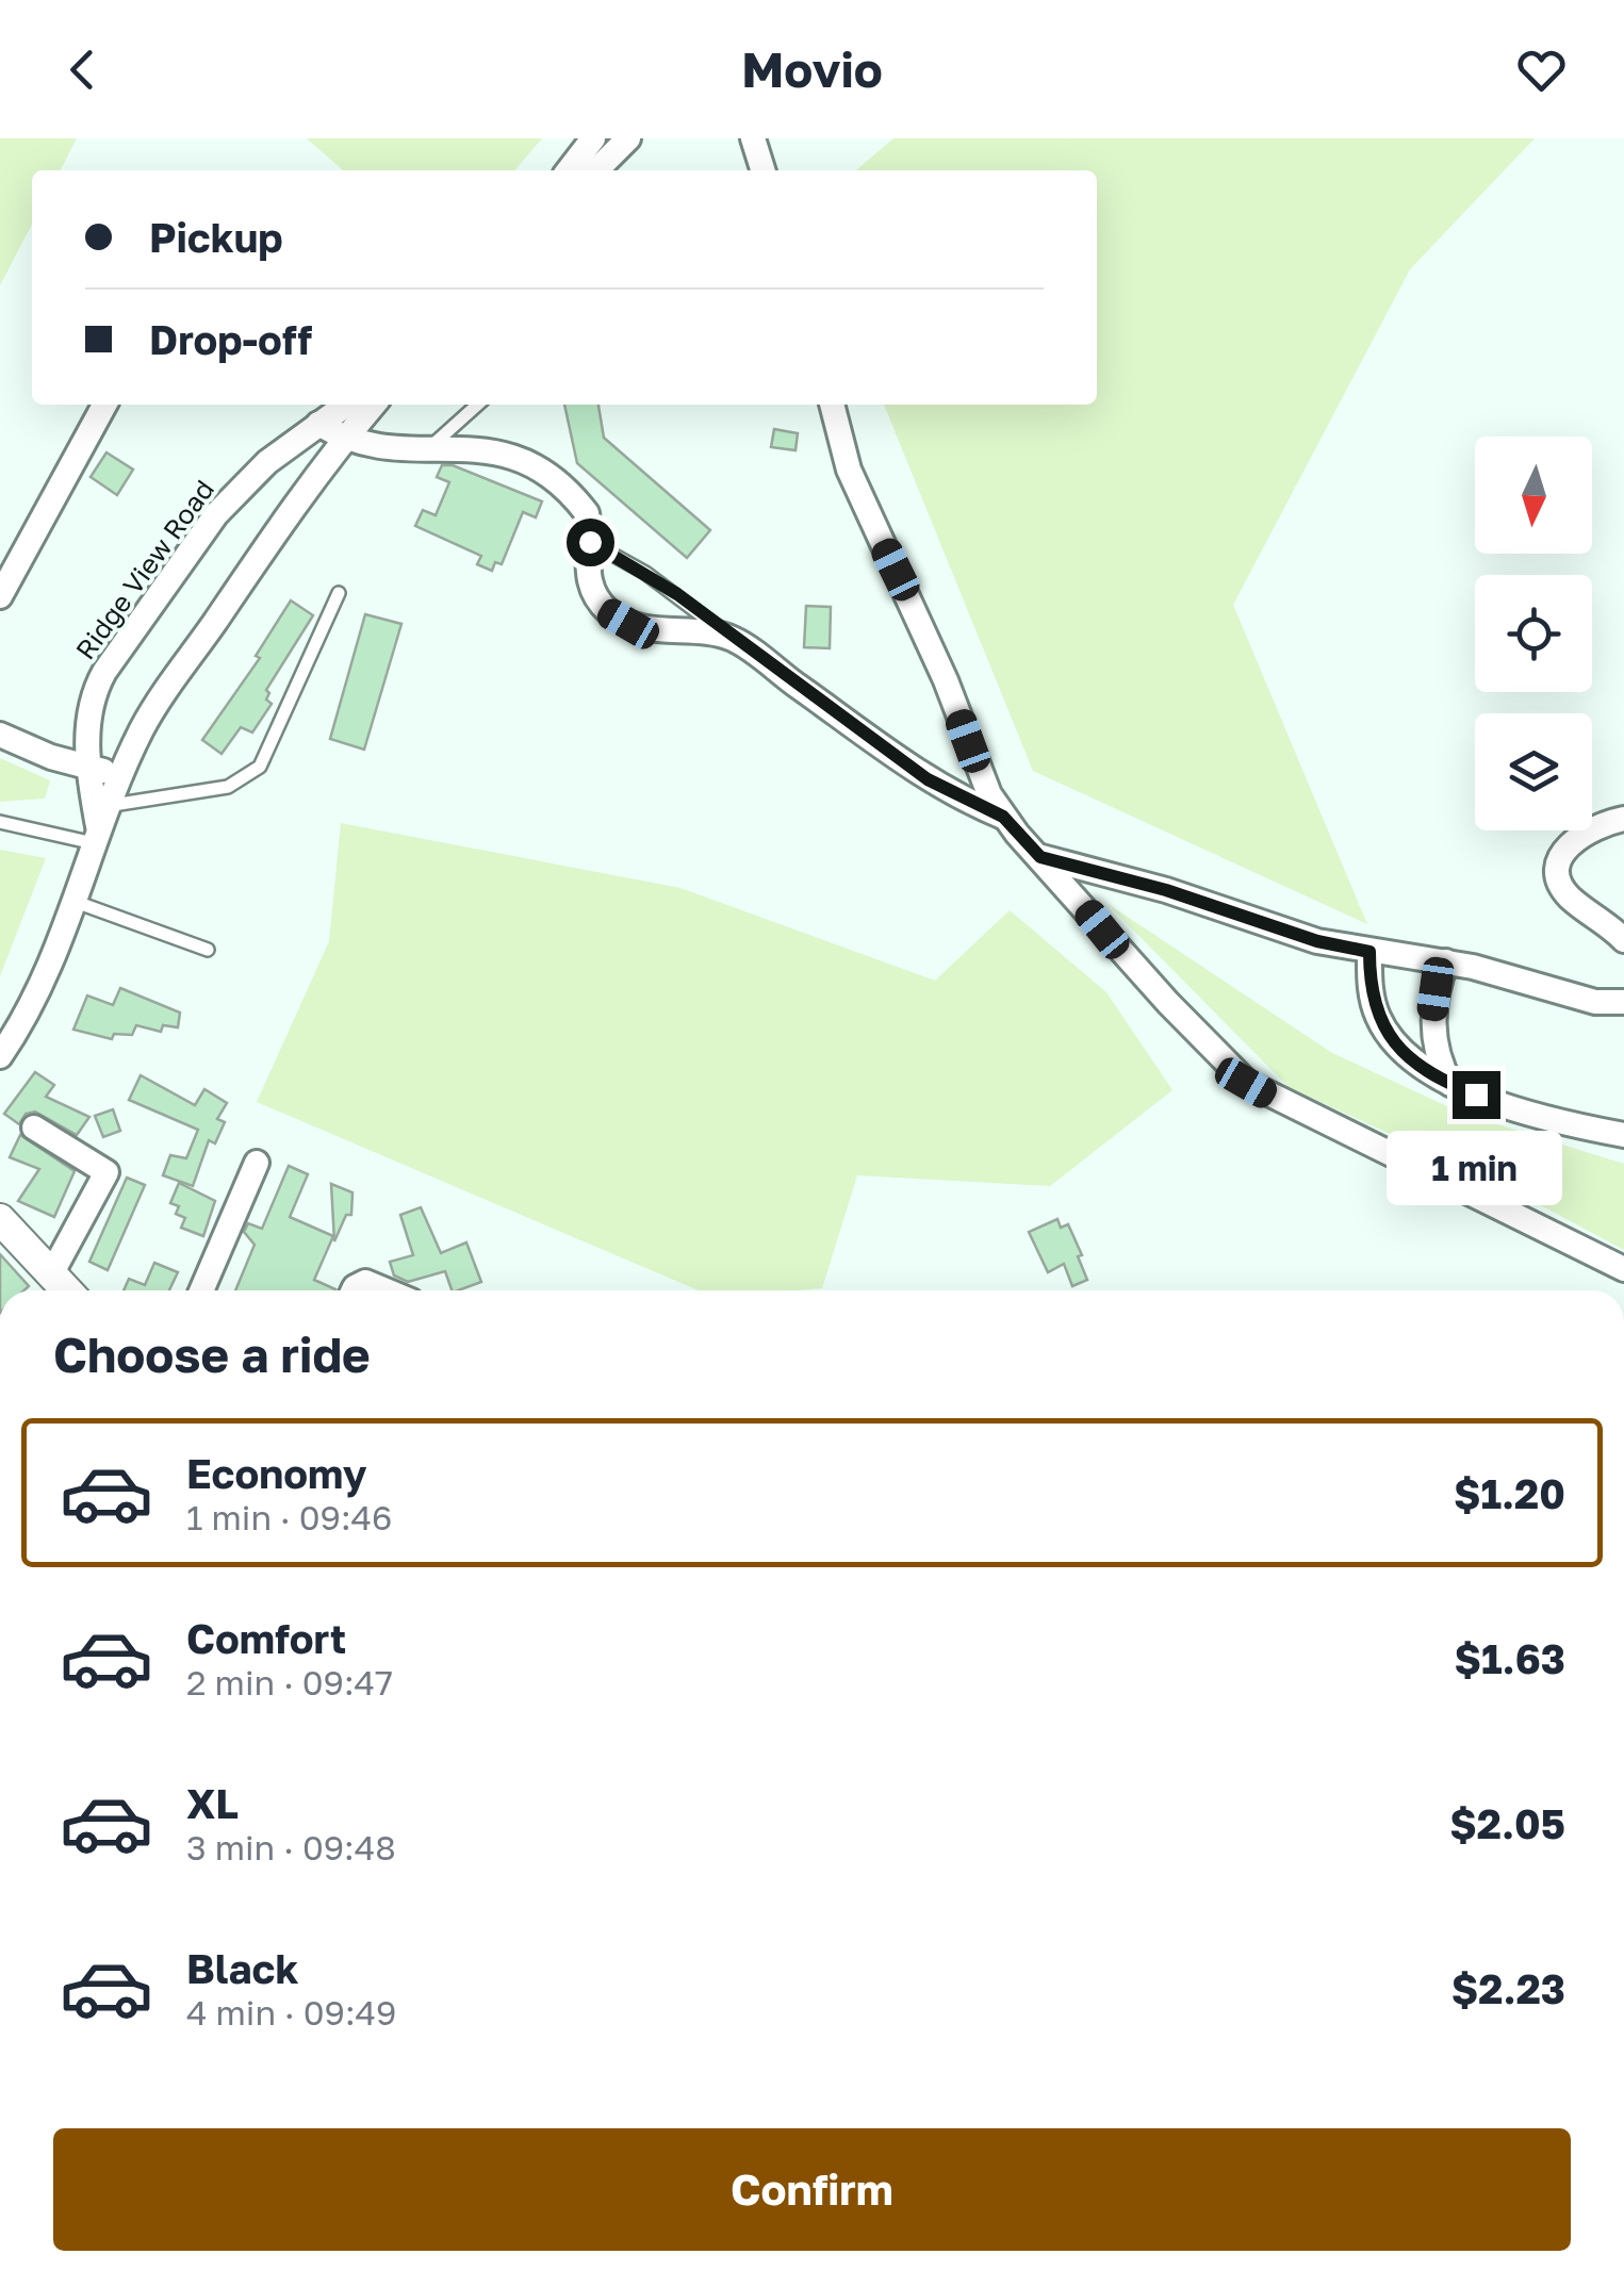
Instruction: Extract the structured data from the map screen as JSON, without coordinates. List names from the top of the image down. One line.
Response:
{"streets":{"street":["Ridge View Road"]},"north":"bottom","page":{"header":"Movio","banner":["Pickup","Drop-off"],"bubble":"1 min","heading":"Choose a ride","list":[{"name":"Economy","note":"1 min · 09:46","value":"$1.20"},{"name":"Comfort","note":"2 min · 09:47","value":"$1.63"},{"name":"XL","note":"3 min · 09:48","value":"$2.05"},{"name":"Black","note":"4 min · 09:49","value":"$2.23"}],"buttons":"Confirm"}}
